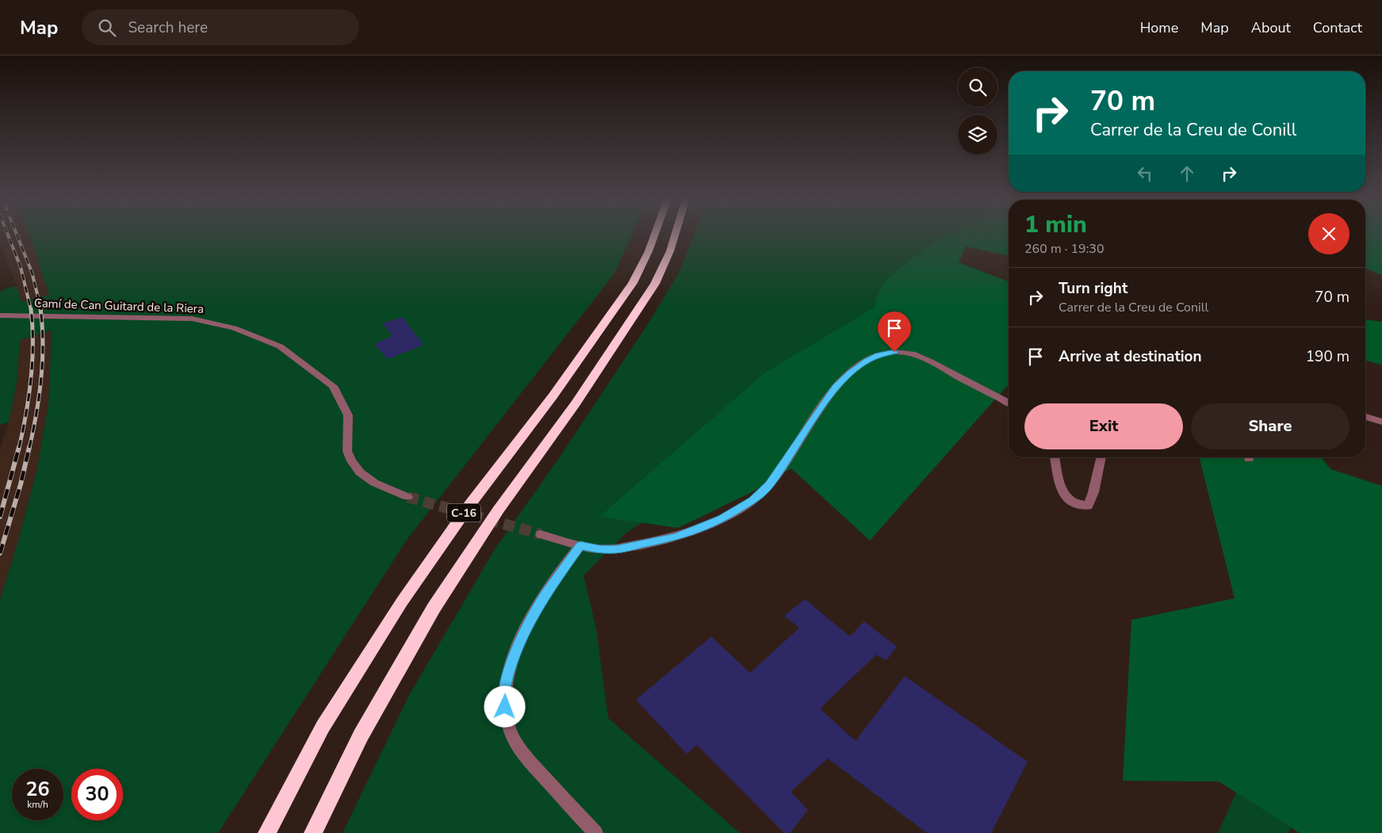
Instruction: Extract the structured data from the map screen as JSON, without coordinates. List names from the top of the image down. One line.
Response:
{"streets":{"highway":["C-16"],"street":["Camí de Can Guitard de la Riera"]},"page":{"header":"Map","search":"Search here","nav":["Home","Map","About","Contact"],"turn":["70 m","Carrer de la Creu de Conill"],"heading":["1 min","260 m · 19:30"],"list":[{"name":"Turn right","note":"Carrer de la Creu de Conill","value":"70 m"},{"name":"Arrive at destination","value":"190 m"}],"buttons":["Exit","Share"],"speed":"26 km/h","limit":"30"}}
